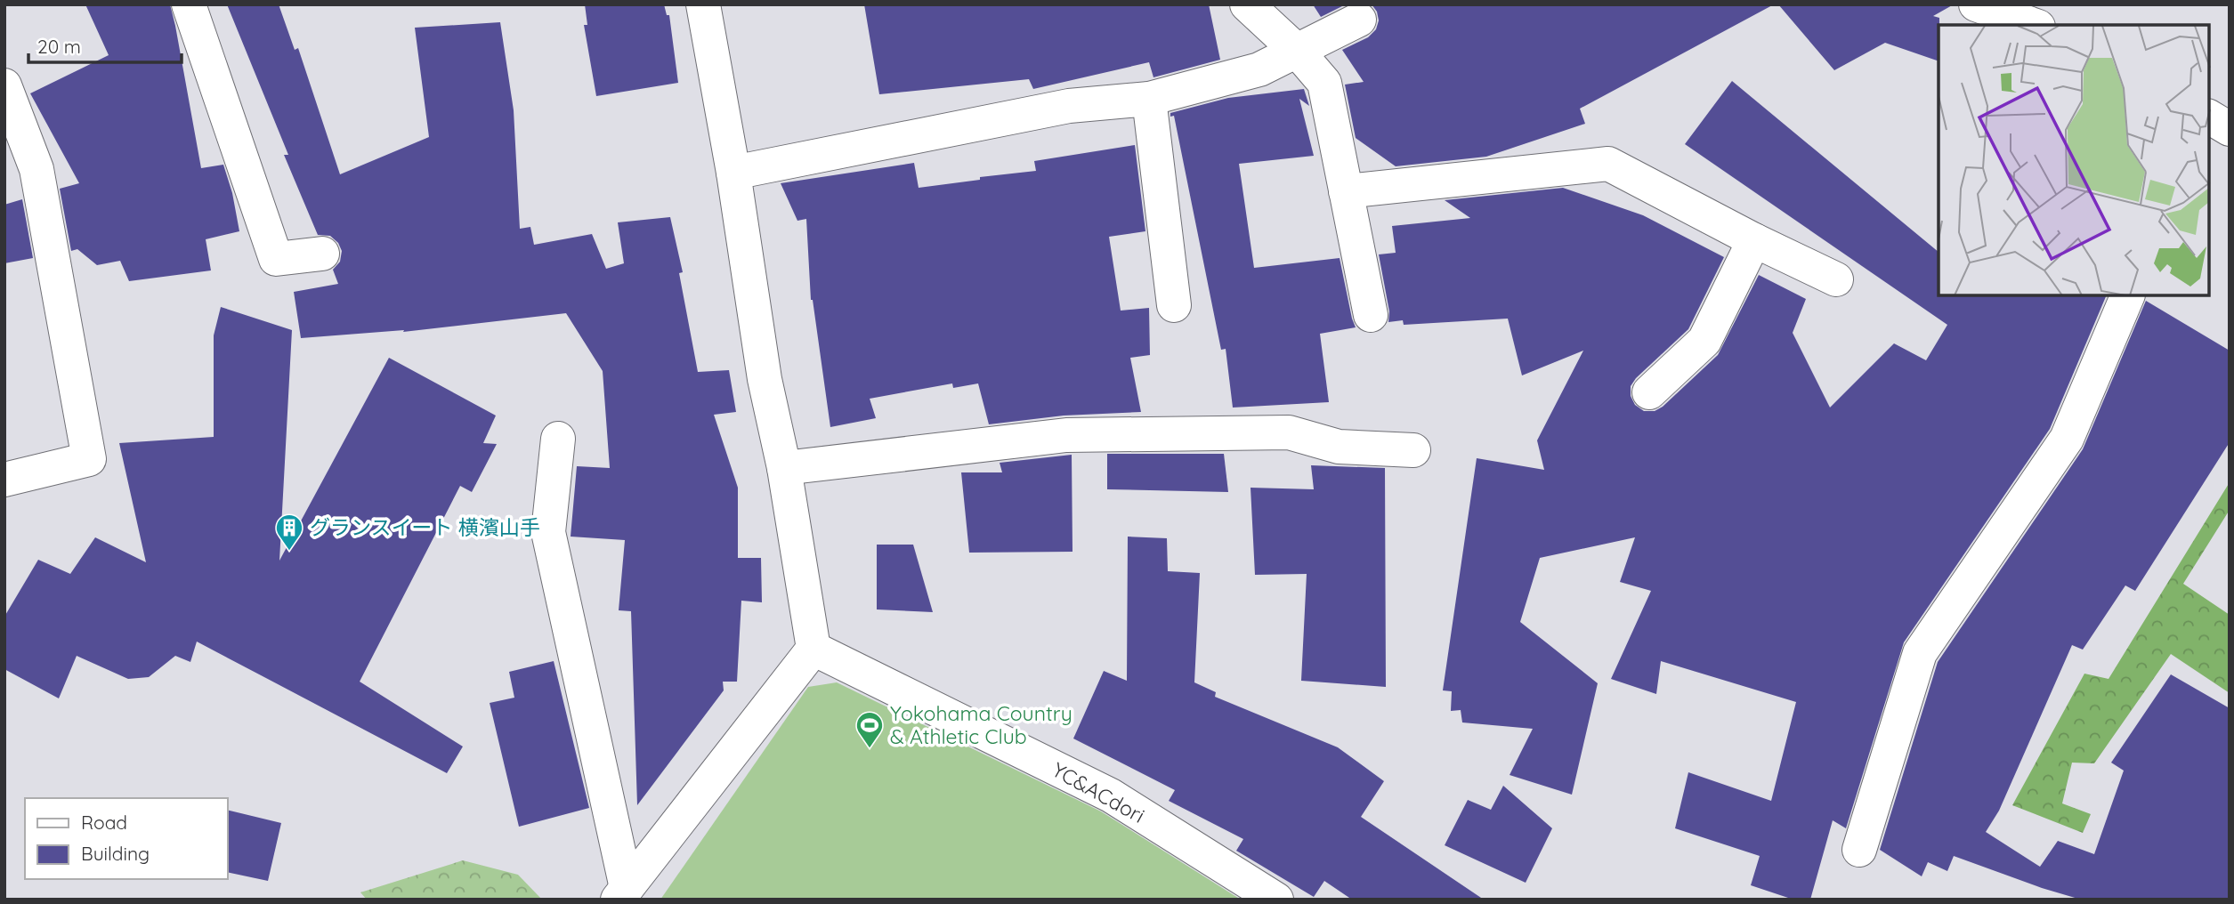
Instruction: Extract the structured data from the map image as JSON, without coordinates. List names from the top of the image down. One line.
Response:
{"streets":{"street":["YC&ACdori"]},"places":{"building":["グランスイート 横濱山手"],"sports":["Yokohama Country & Athletic Club"]},"legend":["Road","Building"],"scale_bar":"20 m"}
